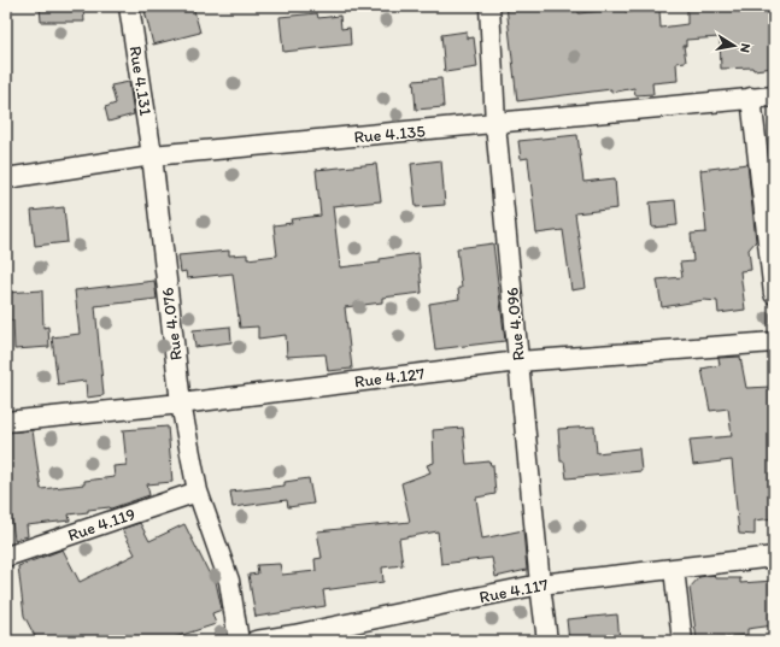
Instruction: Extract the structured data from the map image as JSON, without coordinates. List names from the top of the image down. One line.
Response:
{"streets":{"street":["Rue 4.131","Rue 4.135","Rue 4.076","Rue 4.096","Rue 4.127","Rue 4.119","Rue 4.117"]},"crossings":[["Rue 4.131","Rue 4.135"],["Rue 4.131","Rue 4.076"],["Rue 4.135","Rue 4.076"],["Rue 4.135","Rue 4.096"],["Rue 4.076","Rue 4.127"],["Rue 4.076","Rue 4.119"],["Rue 4.096","Rue 4.127"],["Rue 4.096","Rue 4.117"]],"north":"right"}
